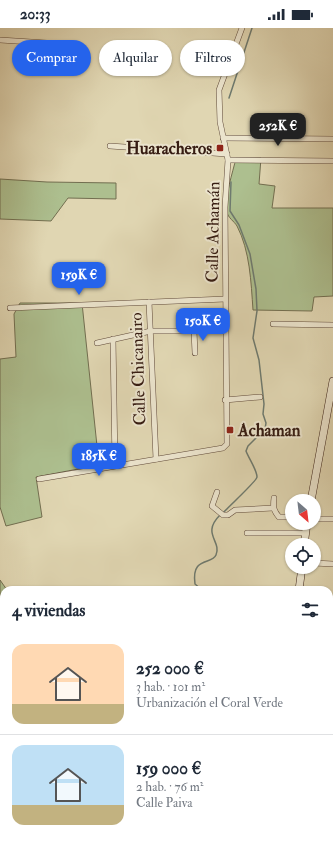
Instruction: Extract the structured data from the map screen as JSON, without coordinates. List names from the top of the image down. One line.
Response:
{"streets":{"street":["Calle Achamán","Calle Chicanairo"]},"crossings":[["Calle Achamán","Calle Chicanairo"]],"places":{"transit":["Huaracheros","Achaman"]},"north":"bottom right","page":{"status":"20:33","chip":["Comprar","Alquilar","Filtros"],"price":["252K €","159K €","150K €","185K €"],"heading":"4 viviendas","list":[{"name":"252 000 €","note":"3 hab. · 101 m² · Urbanización el Coral Verde"},{"name":"159 000 €","note":"2 hab. · 76 m² · Calle Paiva"}]}}
